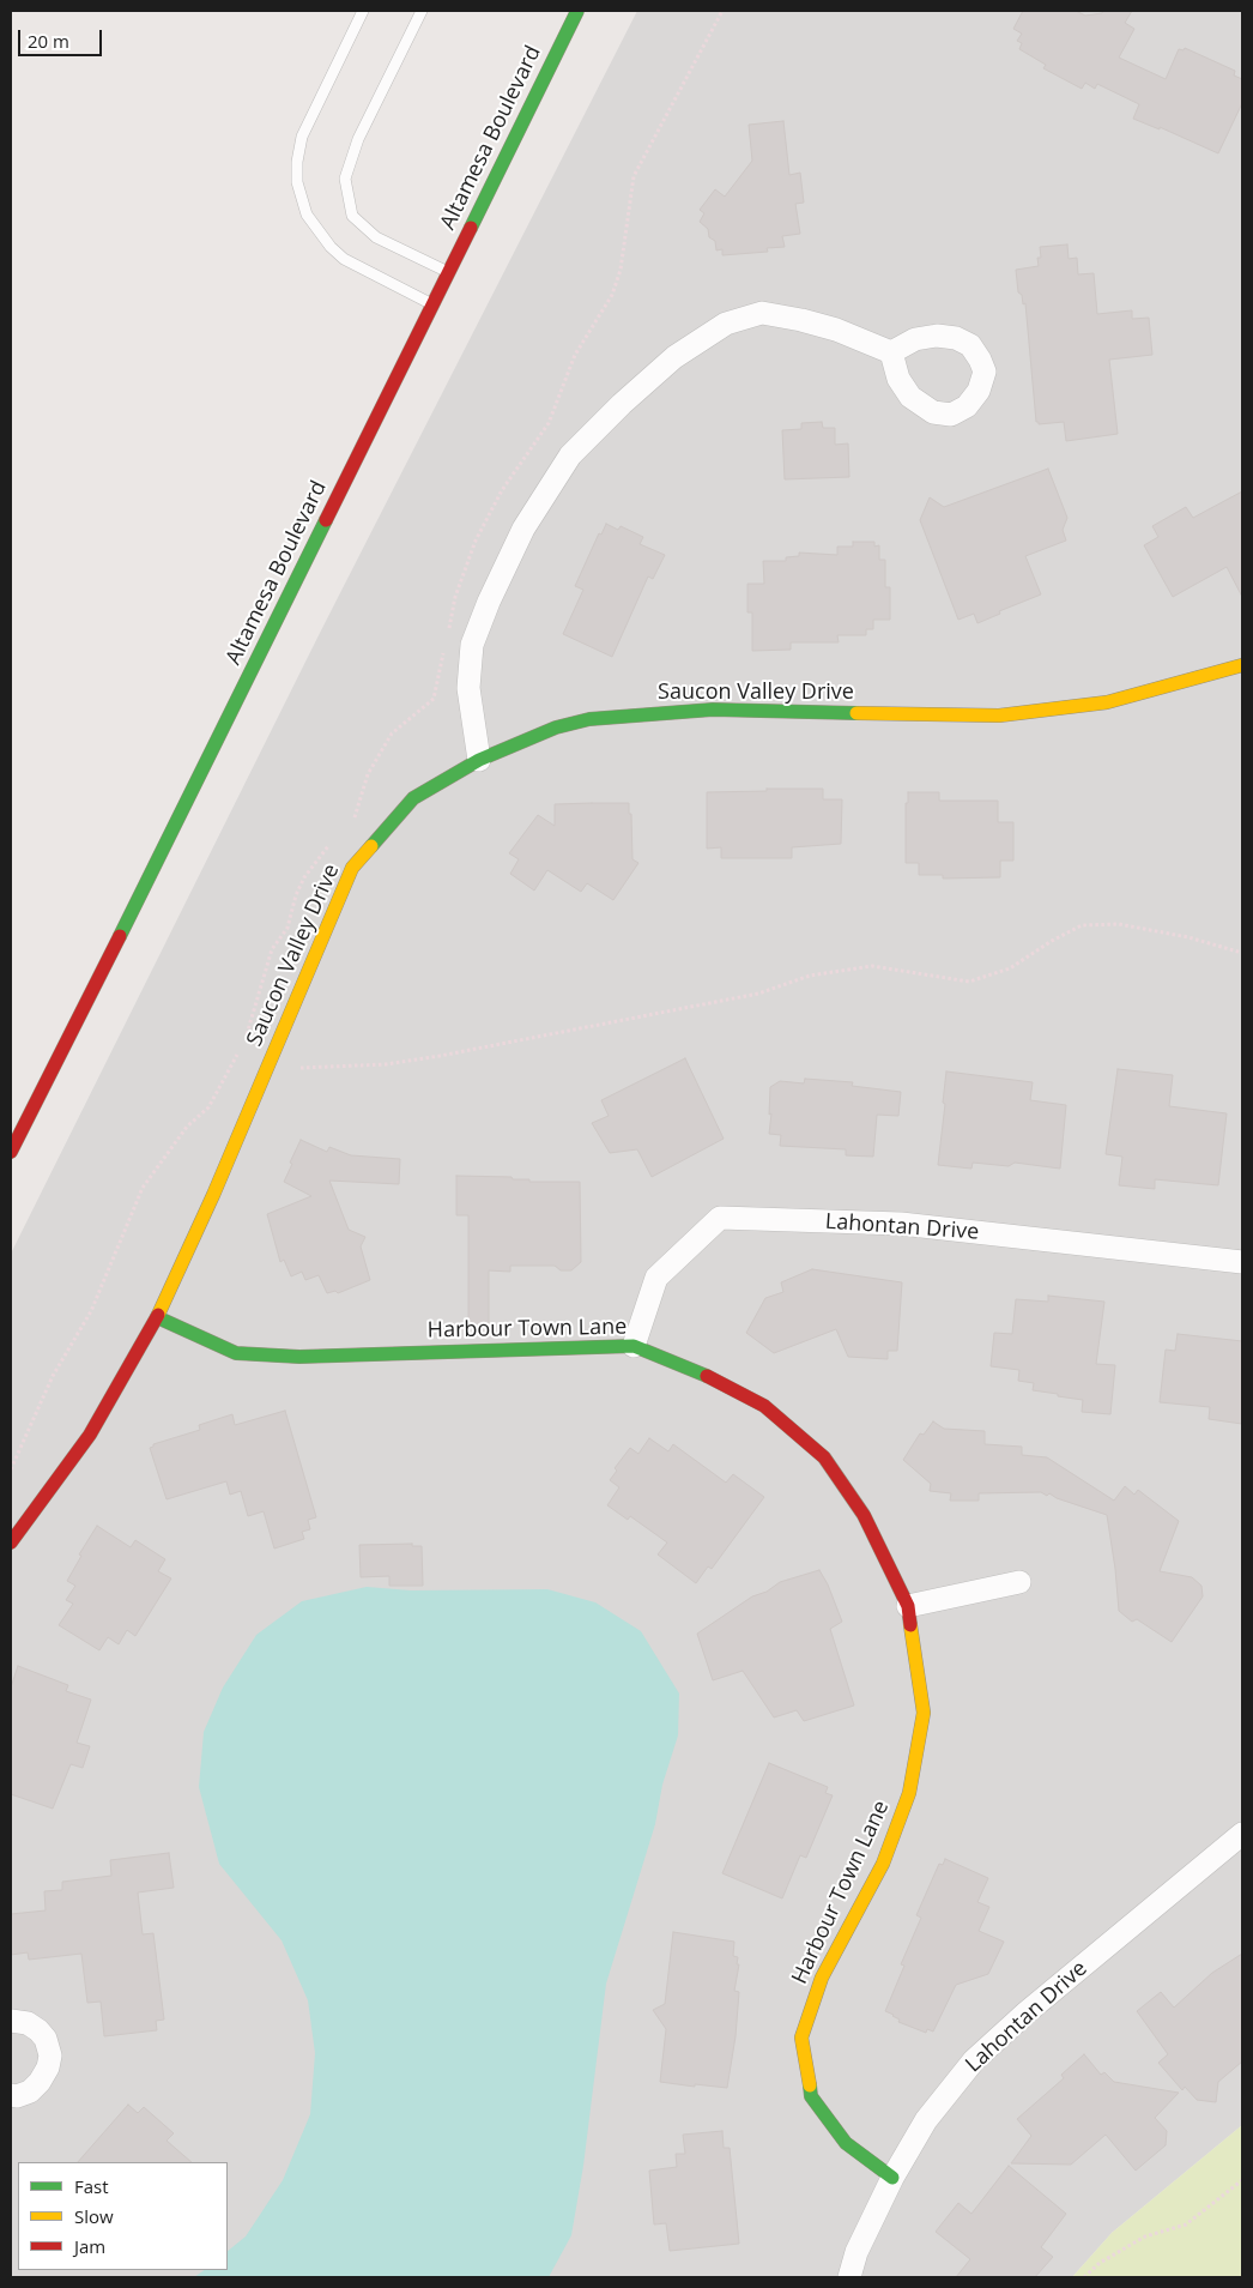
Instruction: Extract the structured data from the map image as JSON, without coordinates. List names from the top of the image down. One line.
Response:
{"streets":{"street":["Altamesa Boulevard","Saucon Valley Drive","Lahontan Drive","Harbour Town Lane"]},"crossings":[["Saucon Valley Drive","Harbour Town Lane"],["Lahontan Drive","Harbour Town Lane"]],"legend":["Fast","Slow","Jam"],"scale_bar":"20 m"}
